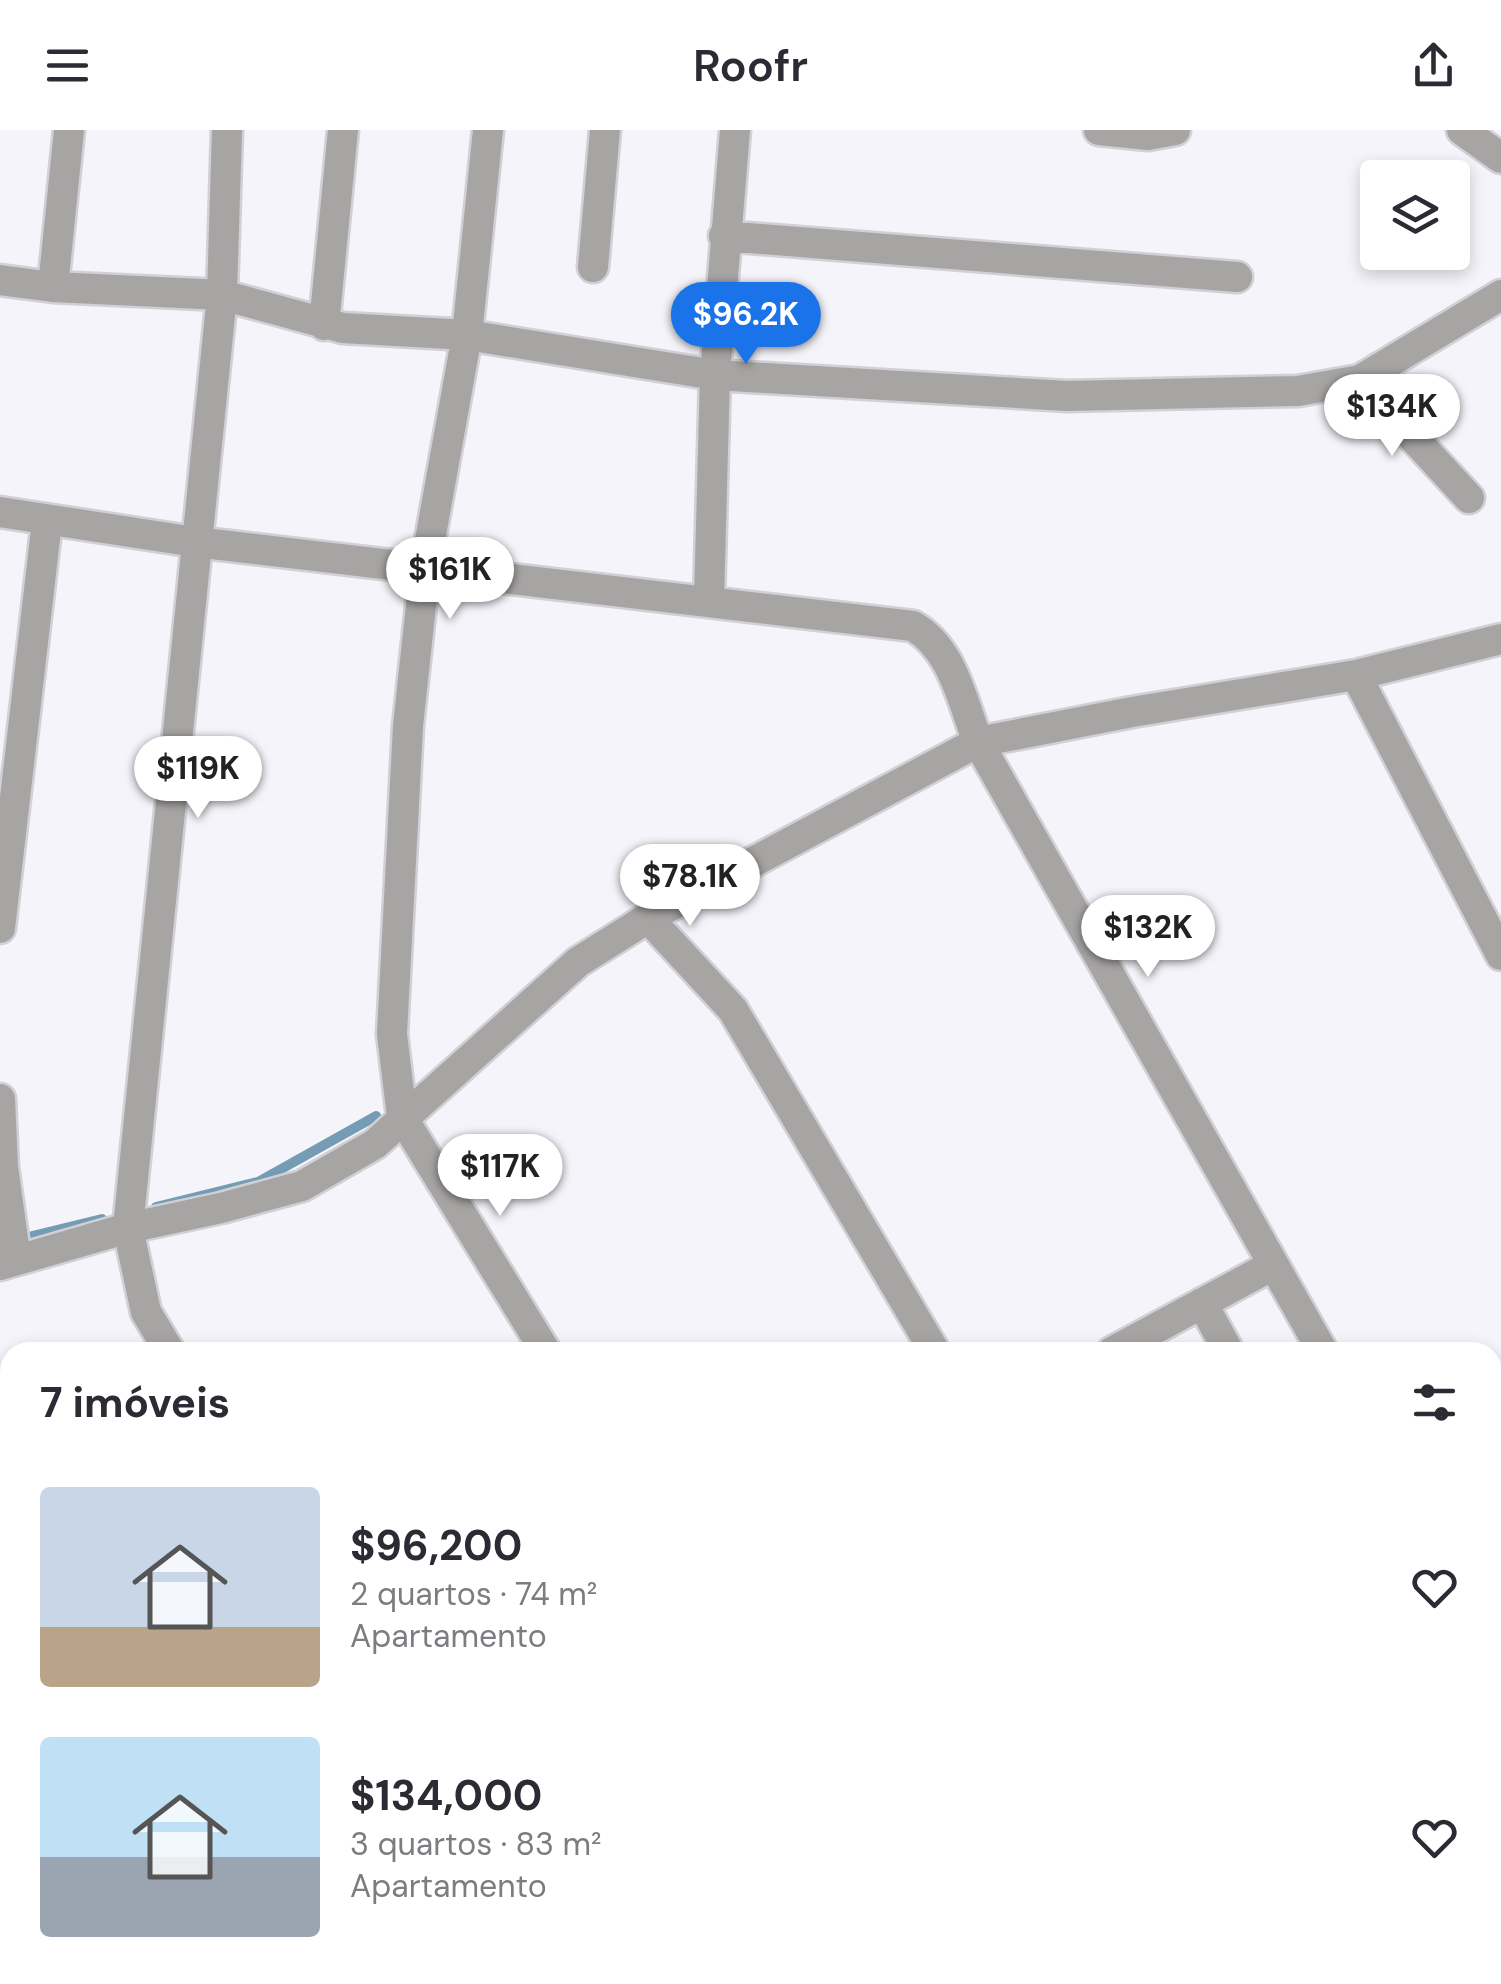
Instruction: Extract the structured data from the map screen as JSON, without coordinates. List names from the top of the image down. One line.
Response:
{"page":{"header":"Roofr","price":["$96.2K","$134K","$161K","$119K","$78.1K","$132K","$117K"],"heading":"7 imóveis","list":[{"name":"$96,200","note":"2 quartos · 74 m² · Apartamento"},{"name":"$134,000","note":"3 quartos · 83 m² · Apartamento"}]}}
